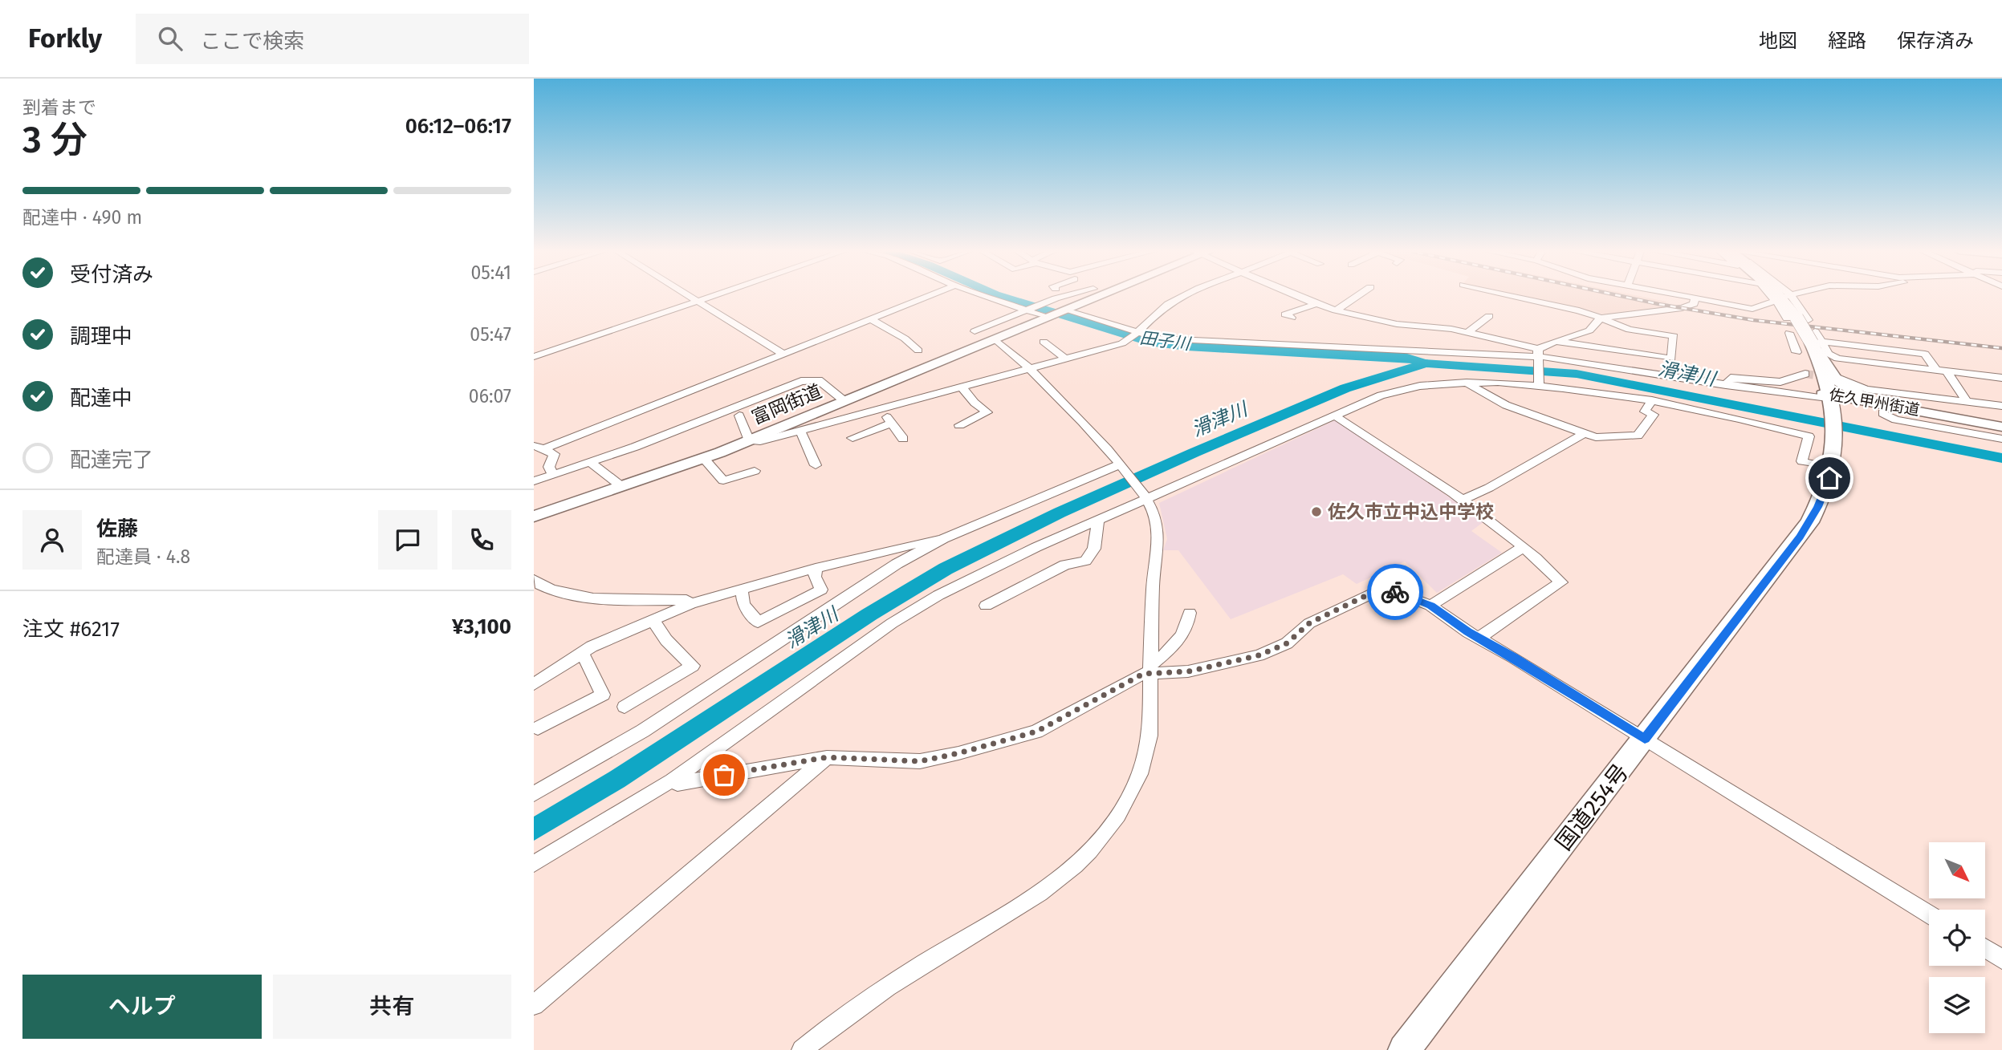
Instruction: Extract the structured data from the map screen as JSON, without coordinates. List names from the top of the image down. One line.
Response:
{"streets":{"highway":["国道254号"],"main road":["佐久甲州街道","富岡街道"]},"crossings":[["佐久甲州街道","国道254号"]],"water":["田子川","滑津川"],"places":["佐久市立中込中学校"],"north":"bottom right","page":{"header":"Forkly","search":"ここで検索","nav":["地図","経路","保存済み"],"heading":["3 分","到着まで","06:12–06:17"],"panel":["佐藤","配達員 · 4.8","注文 #6217","¥3,100"],"bar":"配達中 · 490 m","list":[["受付済み","05:41"],["調理中","05:47"],["配達中","06:07"],"配達完了"],"buttons":["ヘルプ","共有"]}}
